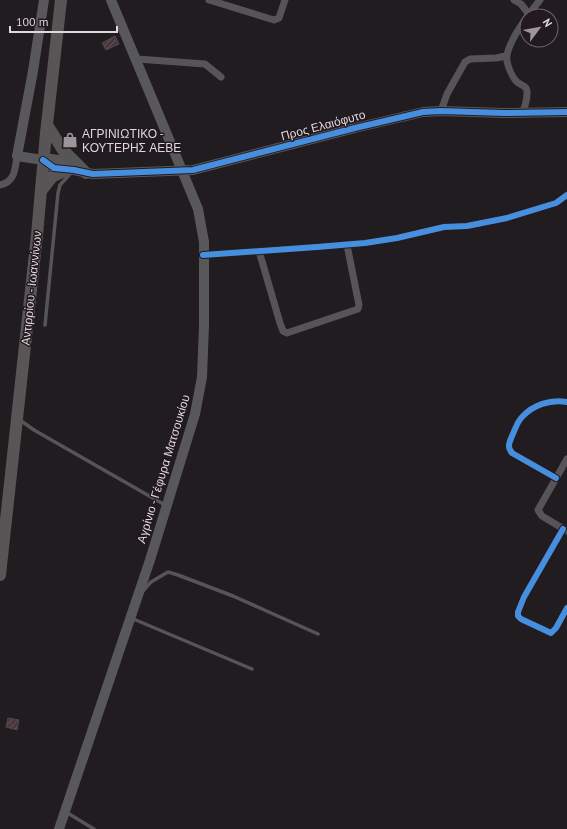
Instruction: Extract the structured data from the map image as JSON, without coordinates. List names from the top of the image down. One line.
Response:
{"streets":{"main road":["Προς Ελαιόφυτο","Αντιρρίου - Ιωαννίνων","Αγρίνιο - Γέφυρα Ματσουκίου"]},"crossings":[["Προς Ελαιόφυτο","Αντιρρίου - Ιωαννίνων"],["Προς Ελαιόφυτο","Αγρίνιο - Γέφυρα Ματσουκίου"]],"places":{"shop":["ΑΓΡΙΝΙΩΤΙΚΟ - ΚΟΥΤΕΡΗΣ ΑΕΒΕ"]},"scale_bar":"100 m","north":"top right"}
